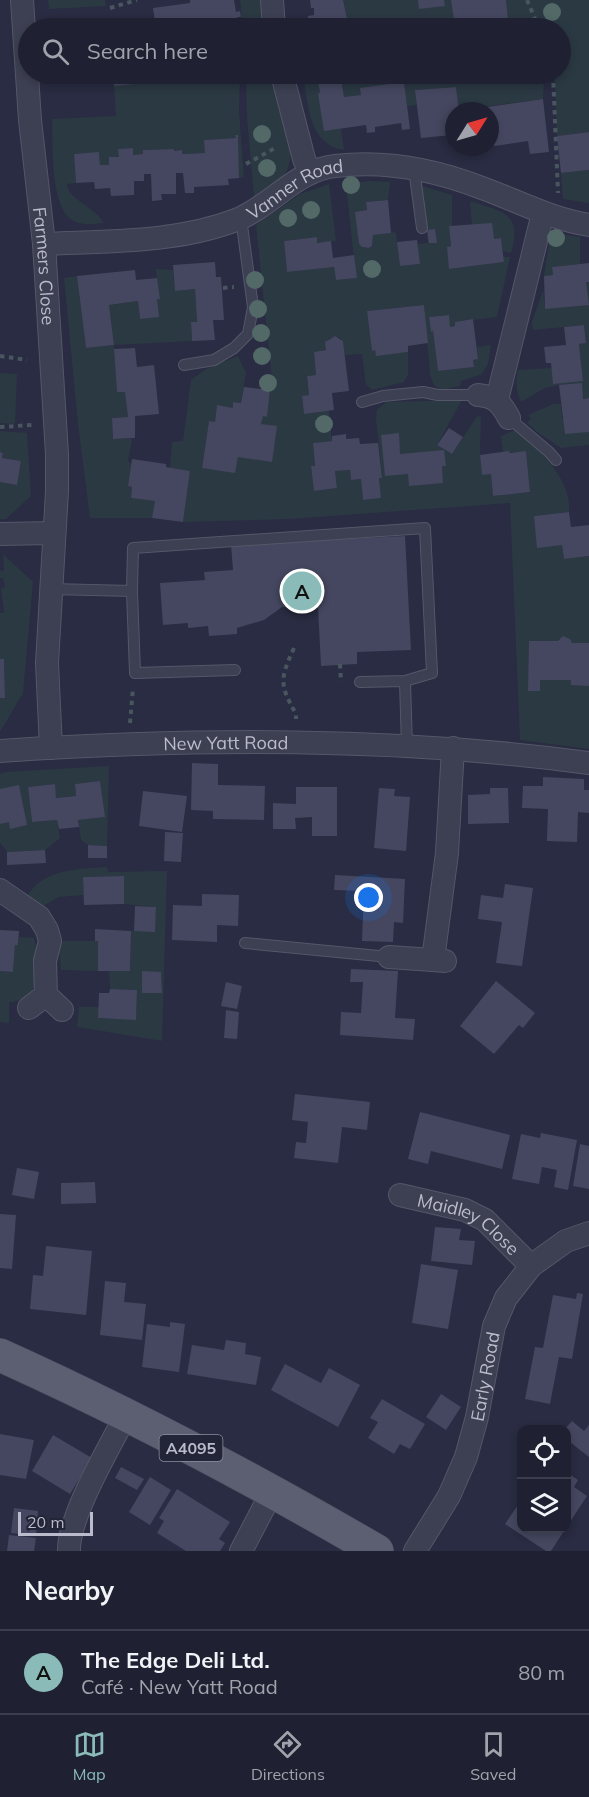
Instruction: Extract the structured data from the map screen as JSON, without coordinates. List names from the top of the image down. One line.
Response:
{"streets":{"main road":["A4095"],"street":["Vanner Road","Farmers Close","New Yatt Road","Maidley Close","Early Road"]},"crossings":[["Vanner Road","Farmers Close"],["Farmers Close","New Yatt Road"],["Maidley Close","Early Road"]],"scale_bar":"20 m","north":"top right","page":{"search":"Search here","pins":"A","scale":"20 m","heading":"Nearby","list":[{"mark":"A","name":"The Edge Deli Ltd.","note":"Café · New Yatt Road","value":"80 m"}],"nav":["Map","Directions","Saved"]}}
